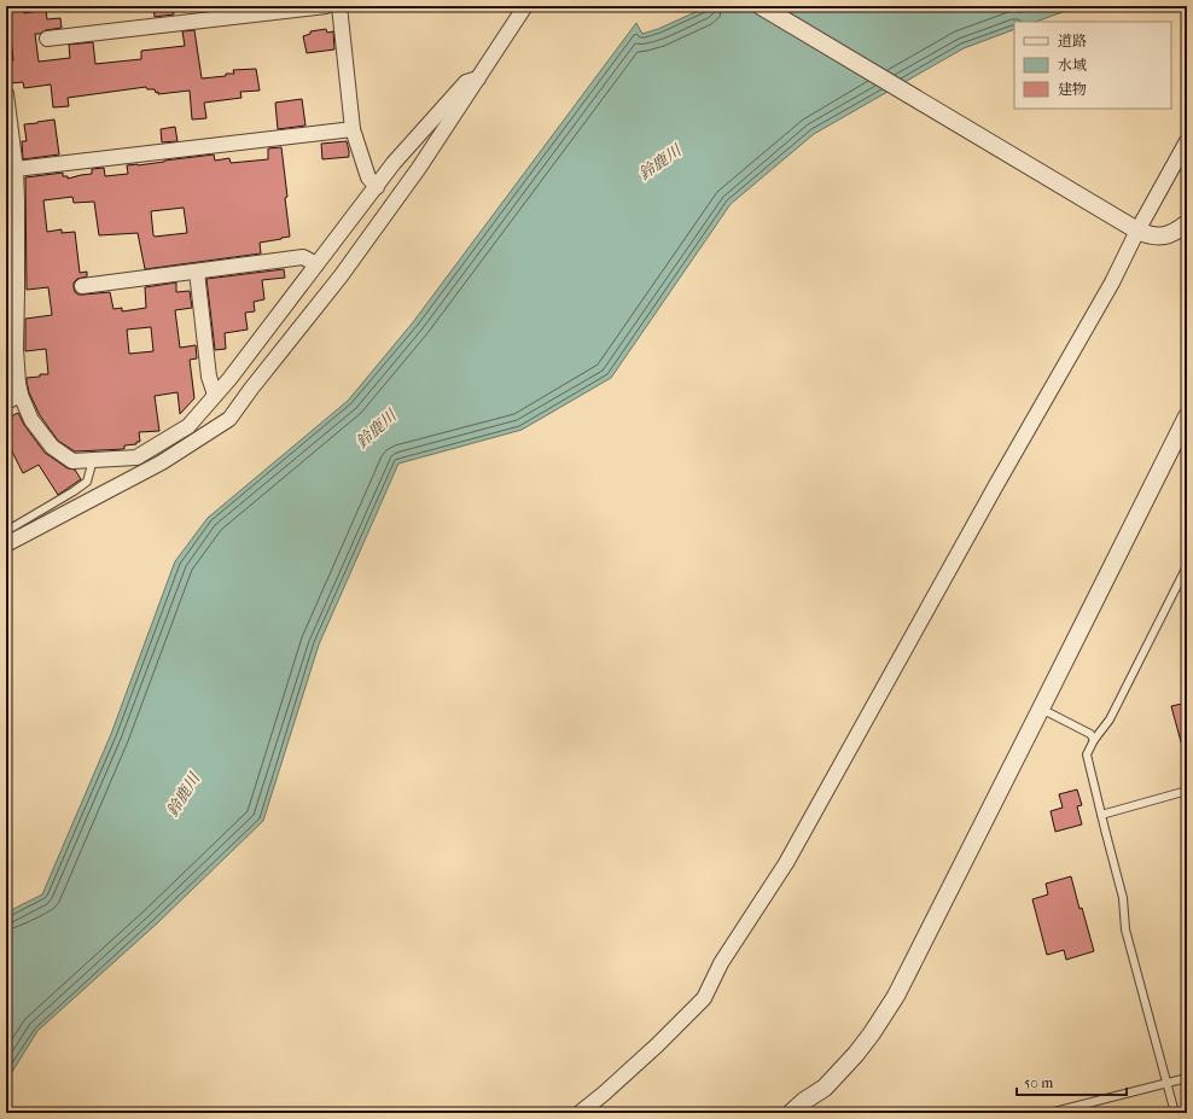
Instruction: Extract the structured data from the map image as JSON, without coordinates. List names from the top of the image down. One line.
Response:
{"water":["鈴鹿川"],"legend":["道路","水域","建物"],"scale_bar":"50 m"}
